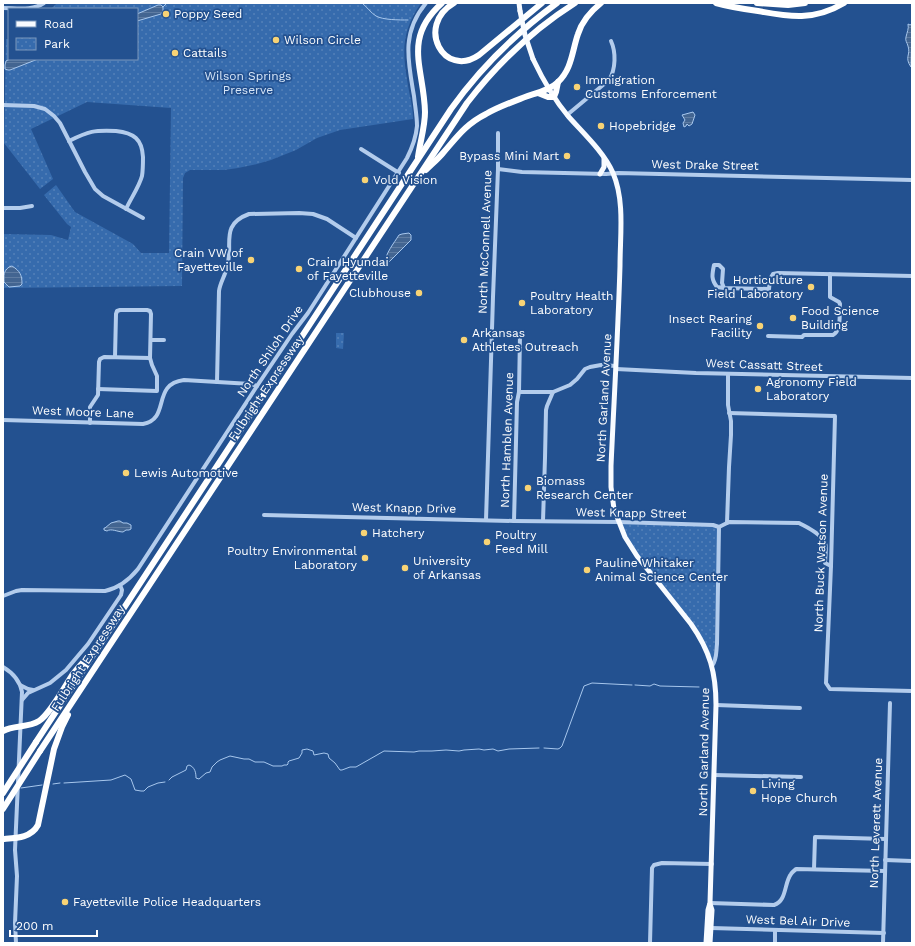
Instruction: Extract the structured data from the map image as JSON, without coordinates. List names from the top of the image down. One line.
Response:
{"streets":{"highway":["Fulbright Expressway"],"main road":["North Garland Avenue"],"street":["West Drake Street","North McConnell Avenue","North Shiloh Drive","West Cassatt Street","West Moore Lane","North Hamblen Avenue","West Knapp Drive","West Knapp Street","North Buck Watson Avenue","North Leverett Avenue","West Bel Air Drive"]},"crossings":[["West Drake Street","North McConnell Avenue"],["West Drake Street","North Garland Avenue"],["North McConnell Avenue","West Knapp Drive"],["North Shiloh Drive","West Moore Lane"],["West Cassatt Street","North Garland Avenue"],["North Garland Avenue","West Knapp Street"],["North Garland Avenue","West Bel Air Drive"],["North Hamblen Avenue","West Knapp Drive"],["West Knapp Drive","West Knapp Street"],["North Leverett Avenue","West Bel Air Drive"]],"parks":["Wilson Springs Preserve"],"places":["Poppy Seed","Wilson Circle","Cattails","Immigration Customs Enforcement","Hopebridge","Bypass Mini Mart","Vold Vision","Crain VW of Fayetteville","Crain Hyundai of Fayetteville","Horticulture Field Laboratory","Clubhouse","Poultry Health Laboratory","Food Science Building","Insect Rearing Facility","Arkansas Athletes Outreach","Agronomy Field Laboratory","Lewis Automotive","Biomass Research Center","Hatchery","Poultry Feed Mill","Poultry Environmental Laboratory","University of Arkansas","Pauline Whitaker Animal Science Center","Living Hope Church","Fayetteville Police Headquarters"],"legend":["Road","Park"],"scale_bar":"200 m"}
